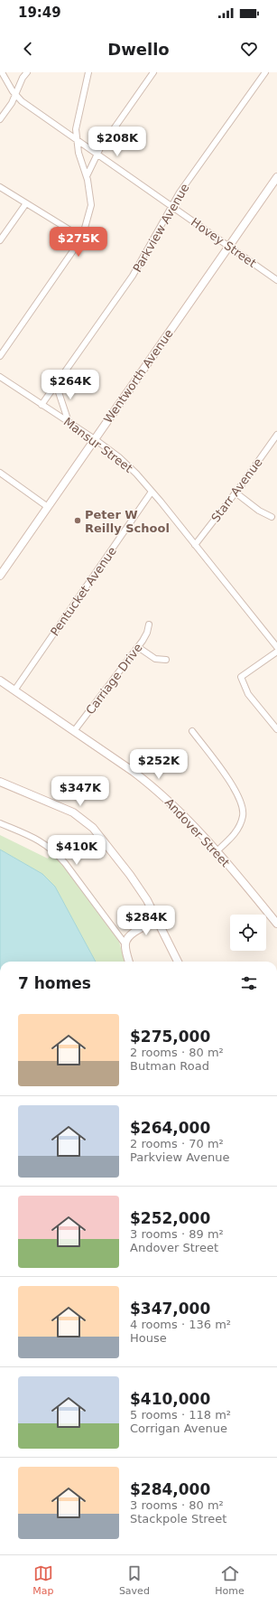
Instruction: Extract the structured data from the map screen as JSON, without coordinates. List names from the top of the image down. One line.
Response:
{"streets":{"street":["Parkview Avenue","Hovey Street","Wentworth Avenue","Mansur Street","Starr Avenue","Pentucket Avenue","Carriage Drive","Andover Street"]},"crossings":[["Parkview Avenue","Hovey Street"],["Parkview Avenue","Mansur Street"],["Hovey Street","Wentworth Avenue"],["Wentworth Avenue","Mansur Street"],["Mansur Street","Starr Avenue"],["Mansur Street","Pentucket Avenue"],["Pentucket Avenue","Andover Street"],["Carriage Drive","Andover Street"]],"places":["Peter W Reilly School"],"page":{"status":"19:49","header":"Dwello","price":["$208K","$275K","$264K","$252K","$347K","$410K","$284K"],"heading":"7 homes","list":[{"name":"$275,000","note":"2 rooms · 80 m² · Butman Road"},{"name":"$264,000","note":"2 rooms · 70 m² · Parkview Avenue"},{"name":"$252,000","note":"3 rooms · 89 m² · Andover Street"},{"name":"$347,000","note":"4 rooms · 136 m² · House"},{"name":"$410,000","note":"5 rooms · 118 m² · Corrigan Avenue"},{"name":"$284,000","note":"3 rooms · 80 m² · Stackpole Street"}],"tabs":["Map","Saved","Home"]}}
